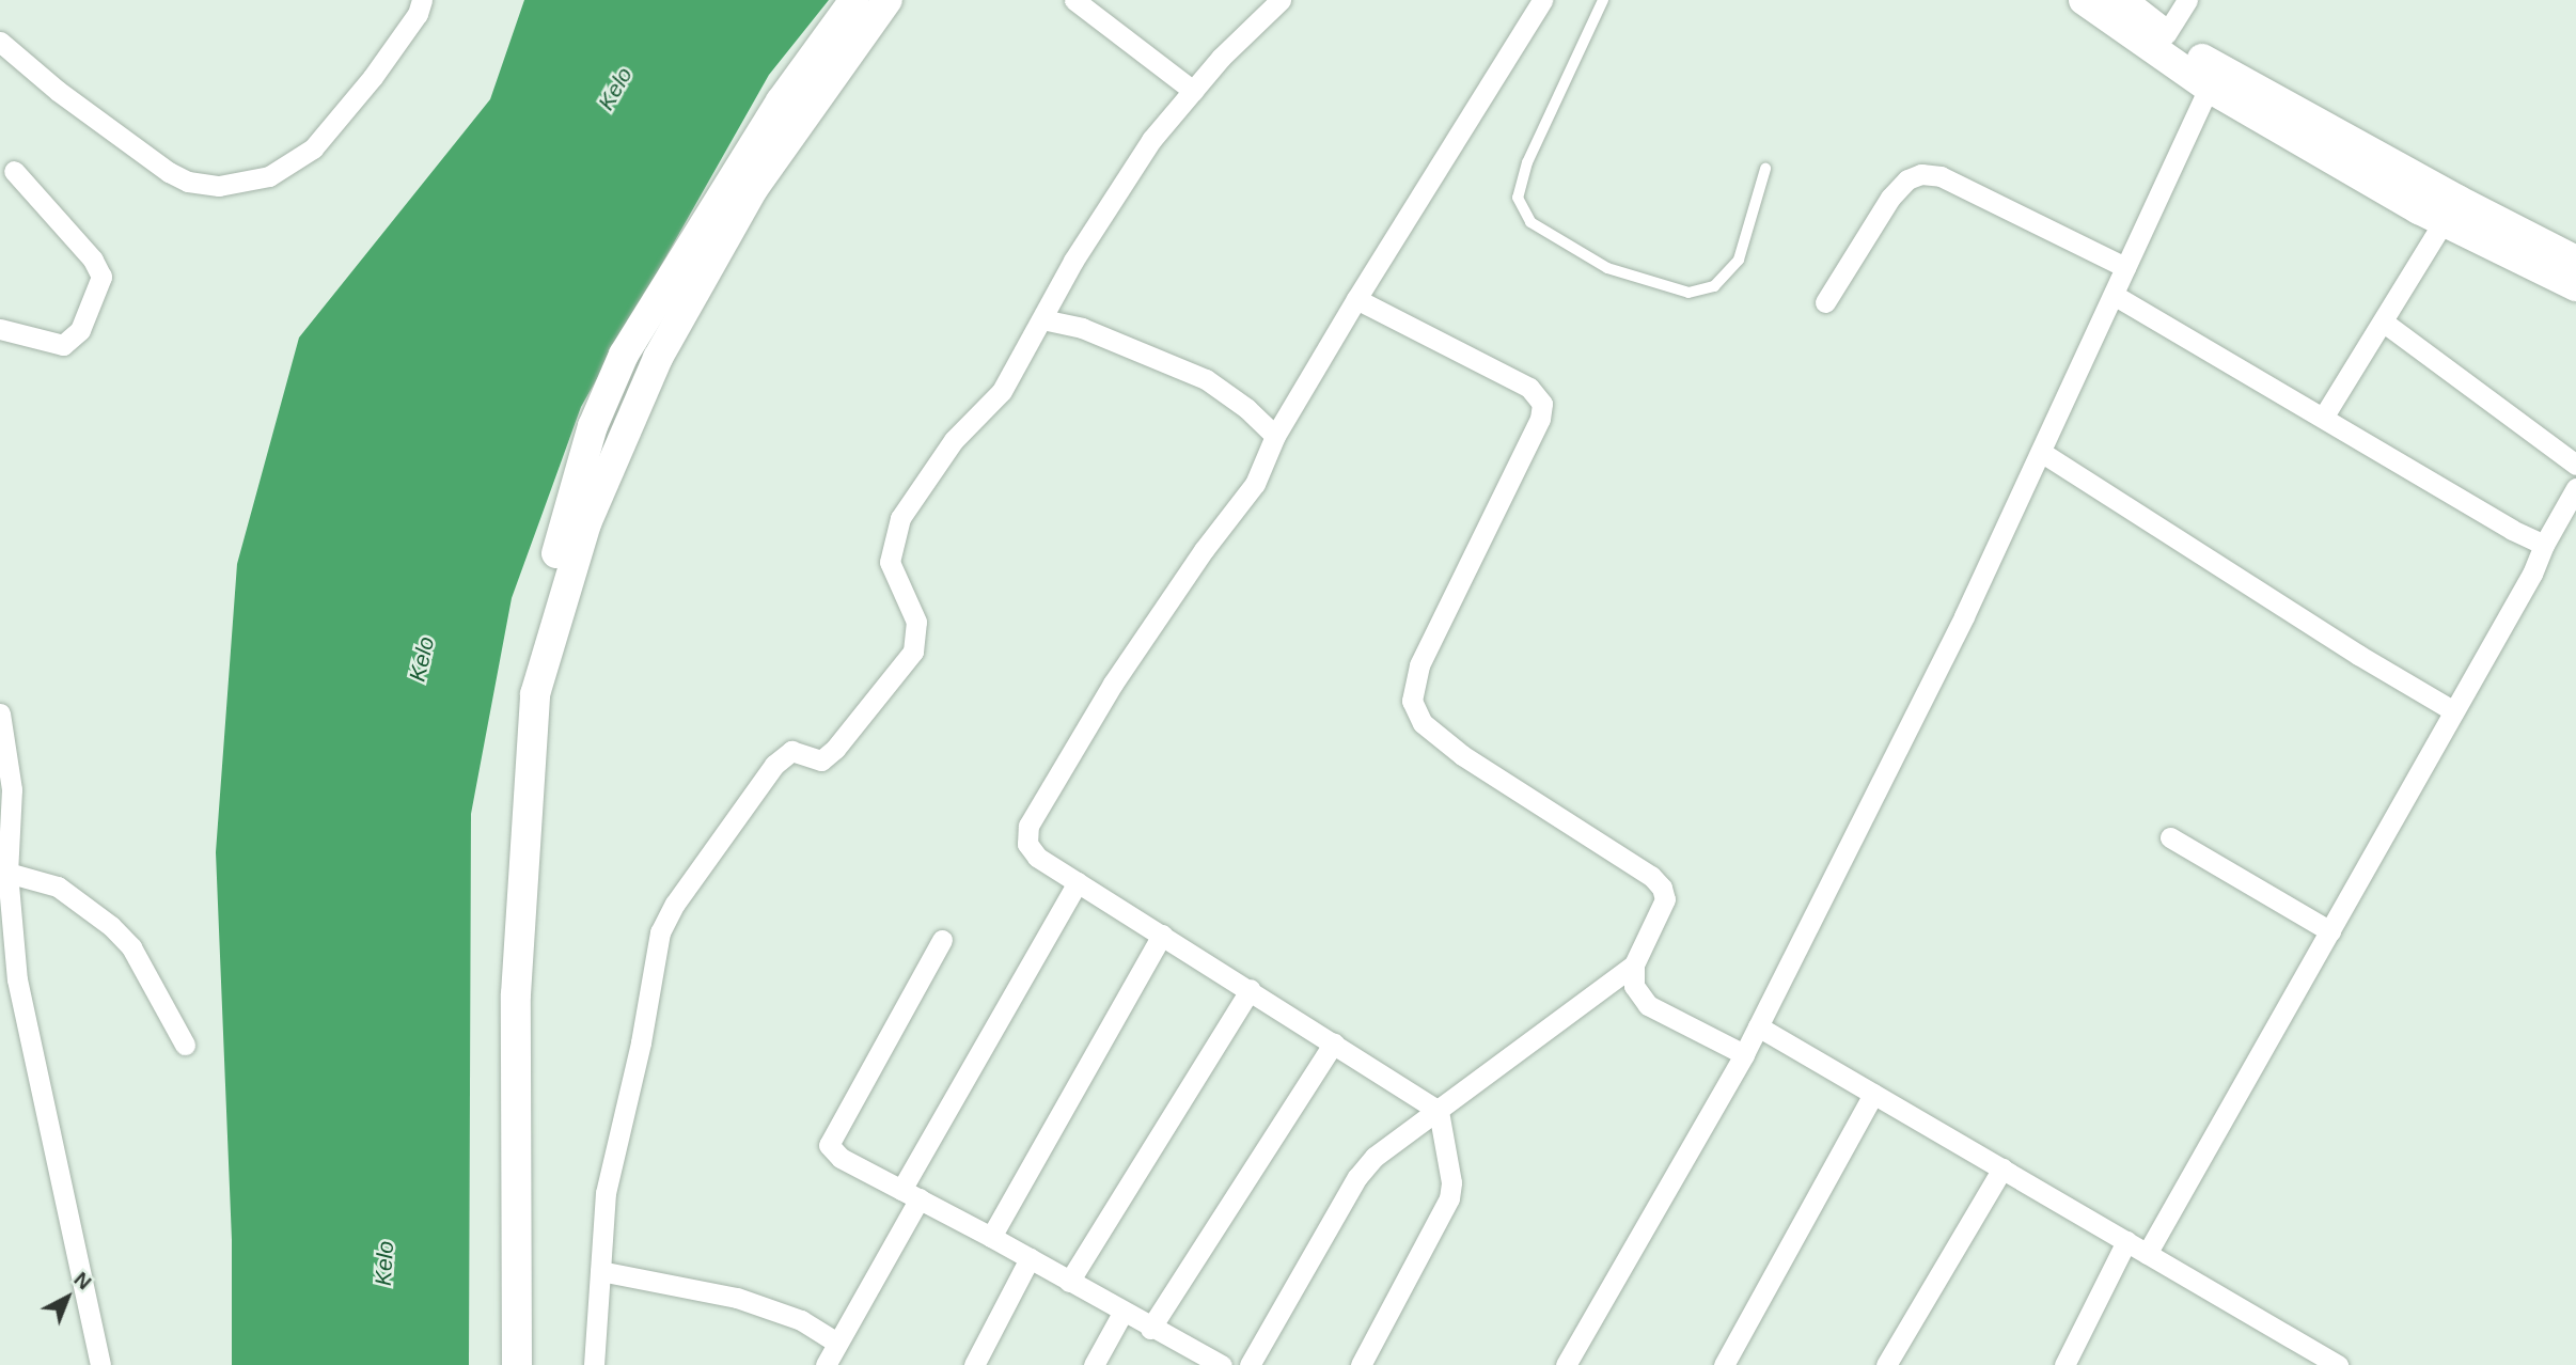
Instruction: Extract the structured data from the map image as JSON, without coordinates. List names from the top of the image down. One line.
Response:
{"water":["Kelo"],"north":"top right"}
